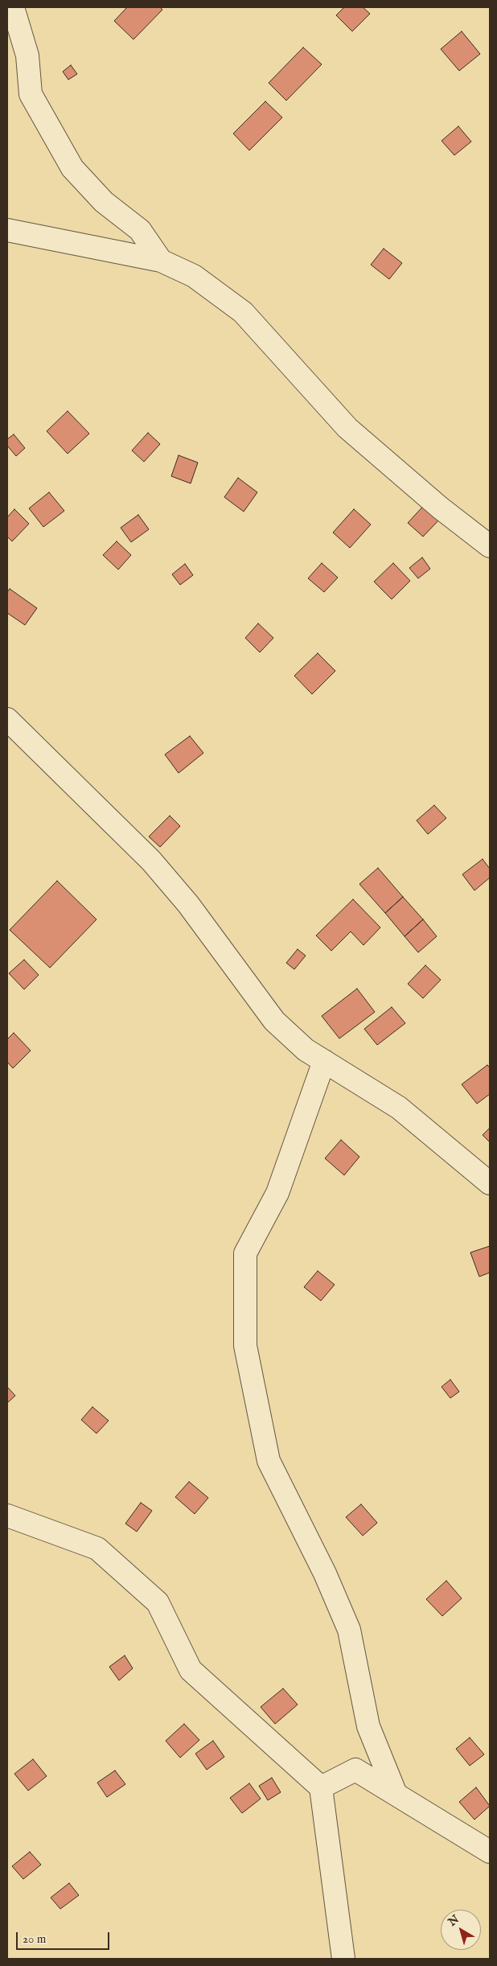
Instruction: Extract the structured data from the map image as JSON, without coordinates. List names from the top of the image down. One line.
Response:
{"scale_bar":"20 m","north":"top left"}
